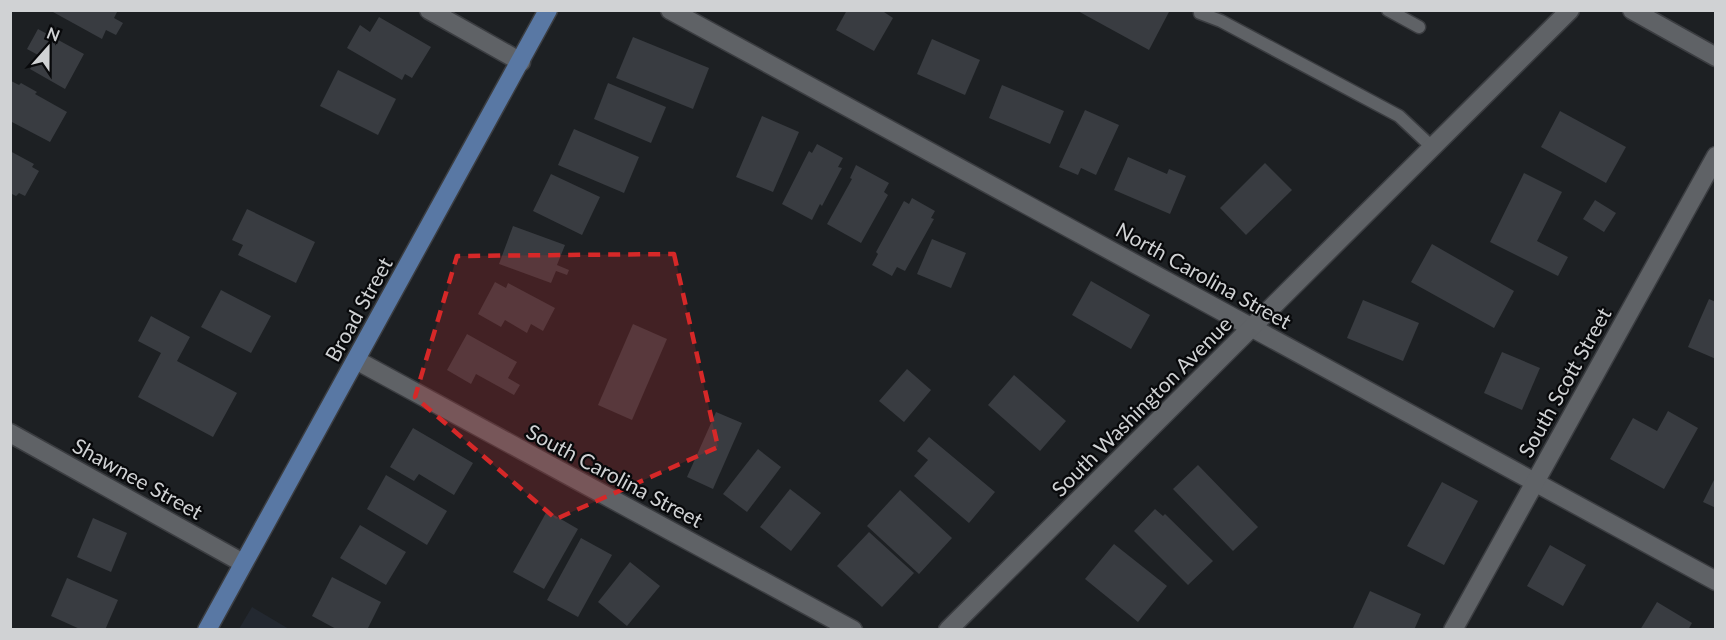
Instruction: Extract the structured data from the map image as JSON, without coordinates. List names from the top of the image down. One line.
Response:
{"streets":{"main road":["Broad Street"],"street":["North Carolina Street","South Scott Street","South Washington Avenue","South Carolina Street","Shawnee Street"]},"crossings":[["North Carolina Street","South Scott Street"],["North Carolina Street","South Washington Avenue"],["Broad Street","South Carolina Street"],["Broad Street","Shawnee Street"]],"north":"top"}
